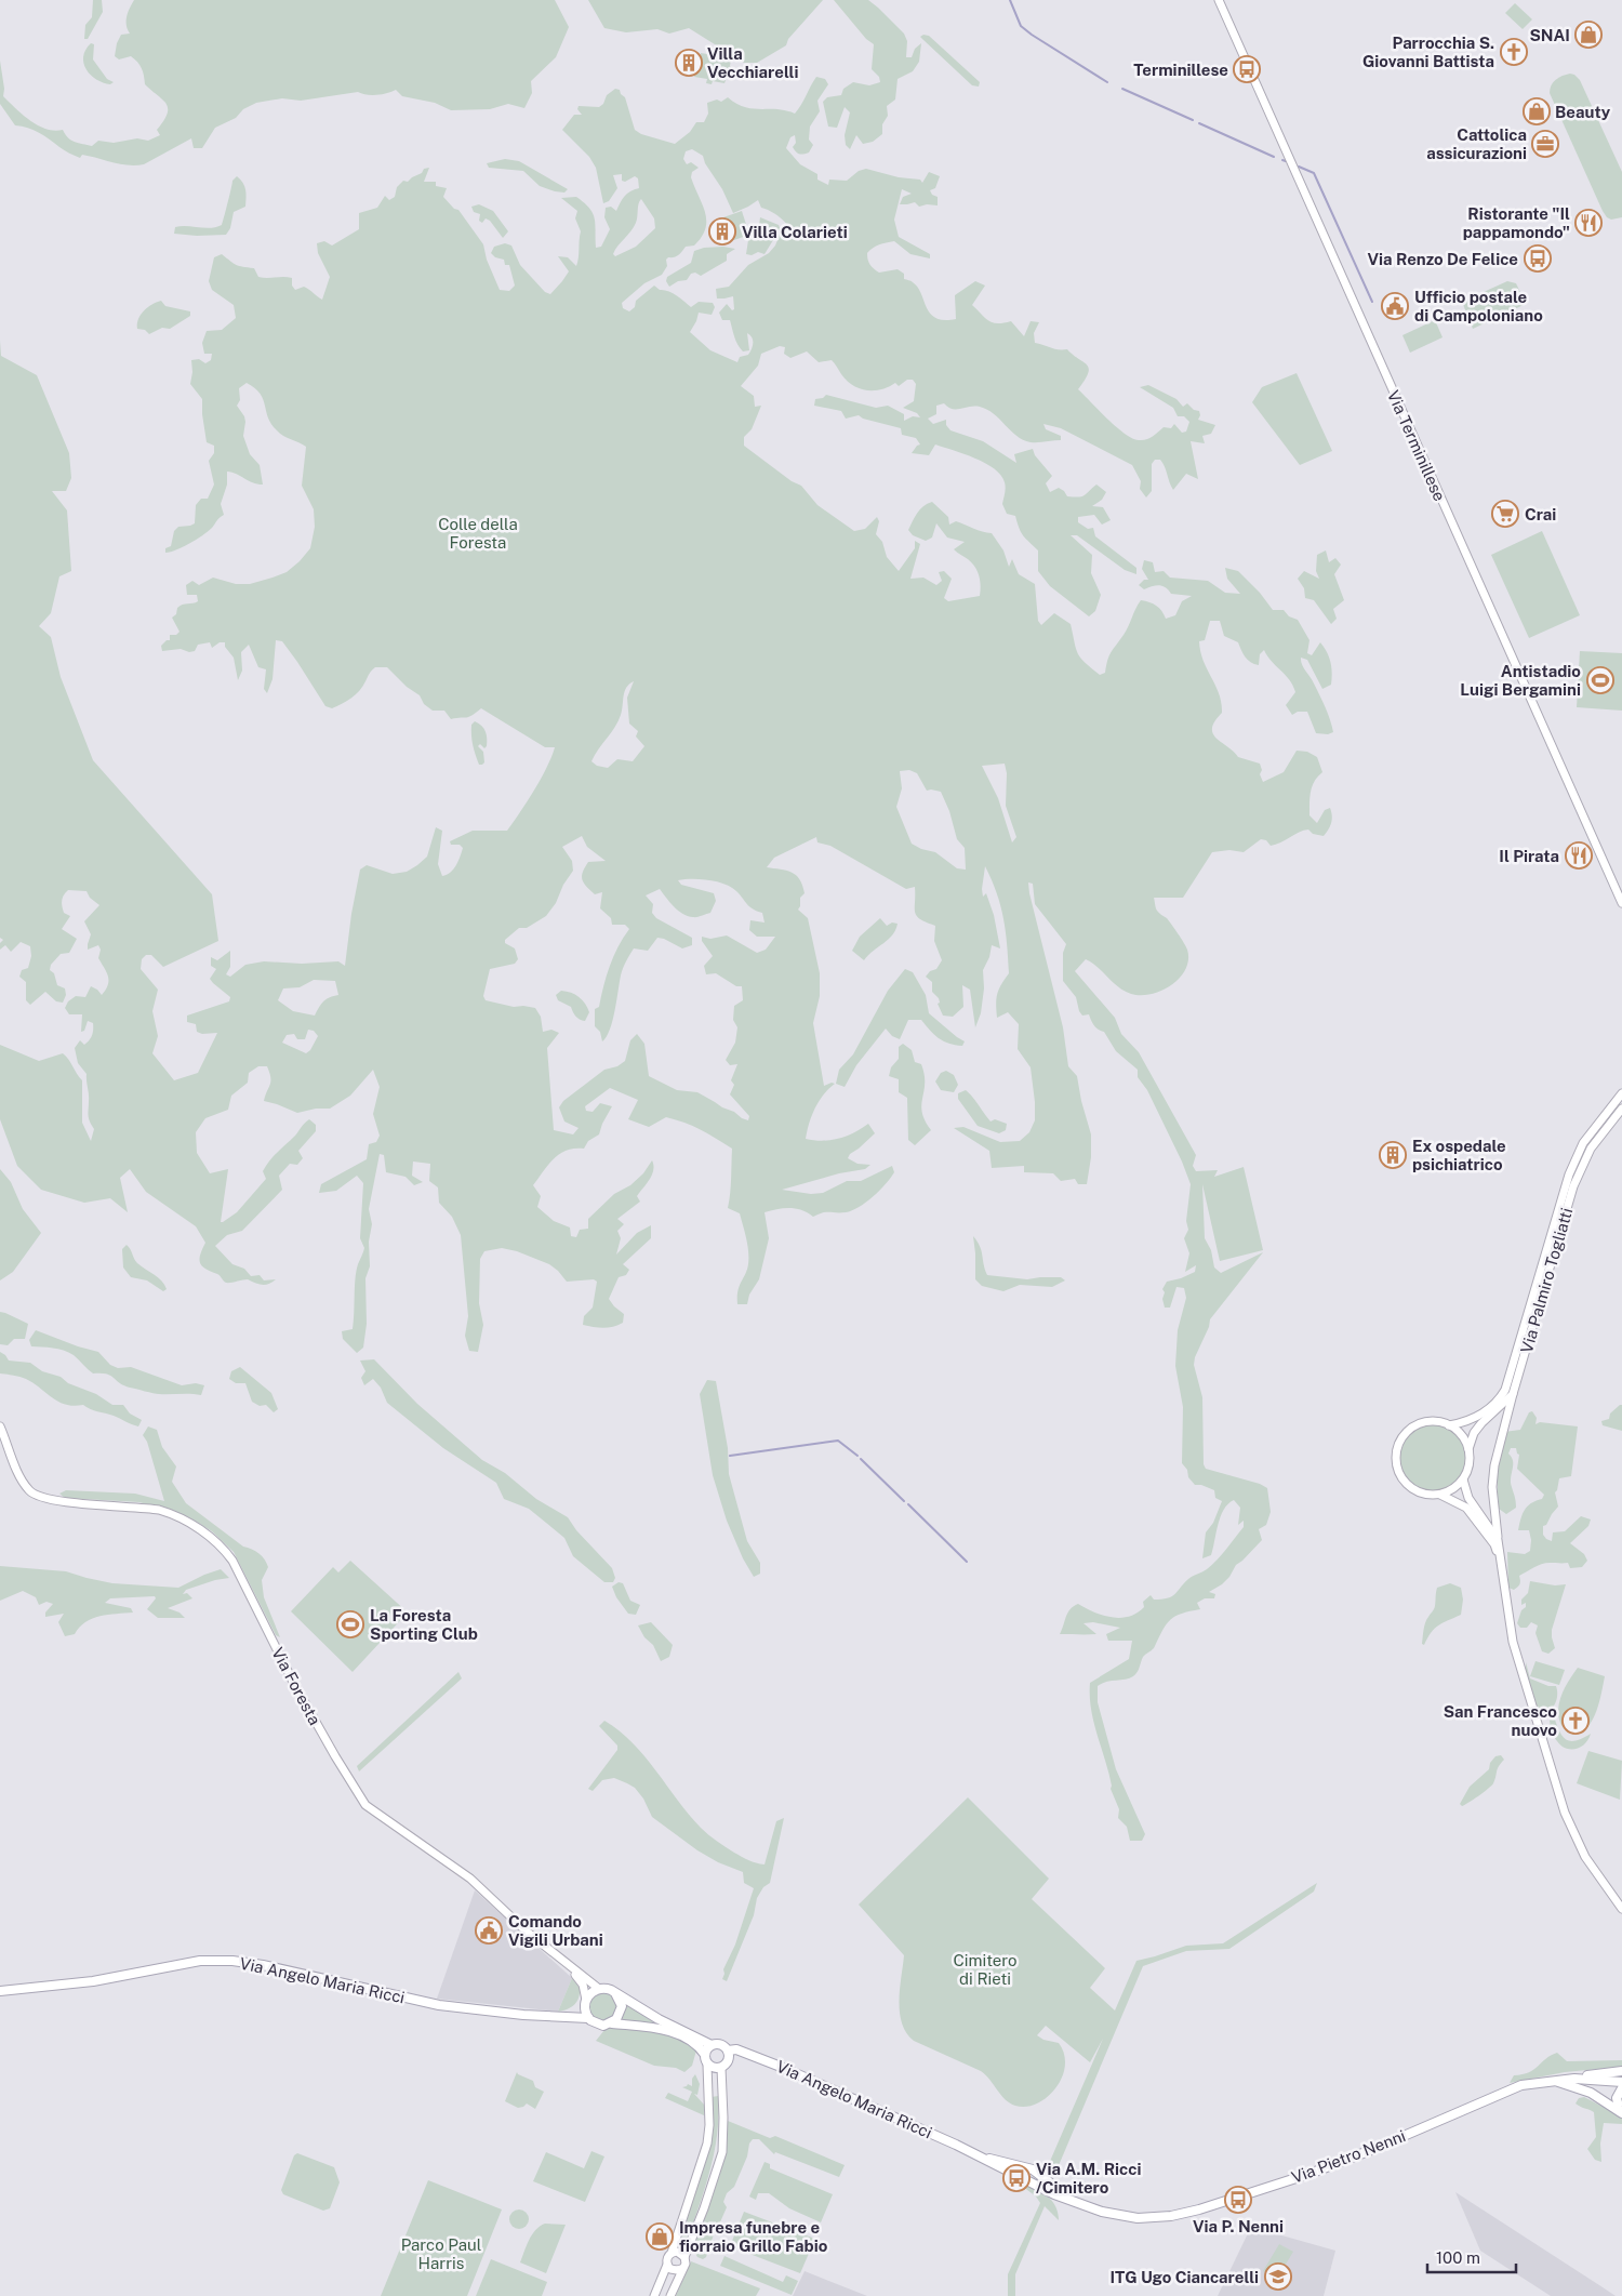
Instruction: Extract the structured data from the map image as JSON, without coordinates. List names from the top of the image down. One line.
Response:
{"streets":{"main road":["Via Terminillese","Via Palmiro Togliatti","Via Foresta","Via Angelo Maria Ricci","Via Pietro Nenni"]},"crossings":[["Via Foresta","Via Angelo Maria Ricci"],["Via Angelo Maria Ricci","Via Pietro Nenni"]],"parks":["Colle della Foresta","Cimitero di Rieti","Parco Paul Harris"],"places":{"shop":["SNAI","Beauty","Impresa funebre e fiorraio Grillo Fabio"],"church":["Parrocchia S. Giovanni Battista","San Francesco nuovo"],"building":["Villa Vecchiarelli","Villa Colarieti","Ex ospedale psichiatrico"],"bus stop":["Terminillese","Via Renzo De Felice","Via A.M. Ricci /Cimitero","Via P. Nenni"],"office":["Cattolica assicurazioni"],"restaurant":["Ristorante \"Il pappamondo\"","Il Pirata"],"public building":["Ufficio postale di Campoloniano","Comando Vigili Urbani"],"supermarket":["Crai"],"sports":["Antistadio Luigi Bergamini","La Foresta Sporting Club"],"school or university":["ITG Ugo Ciancarelli"]},"scale_bar":"100 m"}
